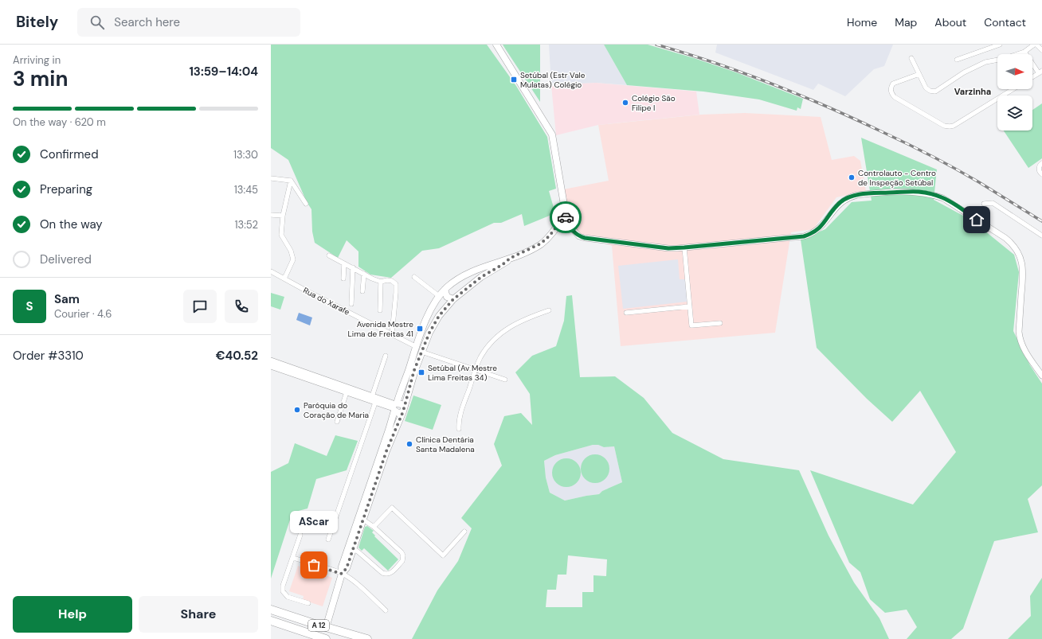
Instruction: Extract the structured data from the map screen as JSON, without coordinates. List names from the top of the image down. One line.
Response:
{"streets":{"highway":["A 12"],"street":["Rua do Xarafe"]},"districts":["Varzinha"],"places":{"transit":["Setúbal (Estr Vale Mulatas) Colégio","Avenida Mestre Lima de Freitas 41","Setúbal (Av Mestre Lima Freitas 34)"],"other":["Colégio São Filipe I","Controlauto - Centro de Inspeção Setúbal","Paróquia do Coração de Maria","Clínica Dentária Santa Madalena","AScar"]},"north":"right","page":{"header":"Bitely","search":"Search here","nav":["Home","Map","About","Contact"],"heading":["3 min","Arriving in","13:59–14:04"],"panel":["Sam","Courier · 4.6","Order #3310","€40.52"],"bar":"On the way · 620 m","list":[["Confirmed","13:30"],["Preparing","13:45"],["On the way","13:52"],"Delivered"],"round":"S","bubble":"AScar","buttons":["Help","Share"]}}
